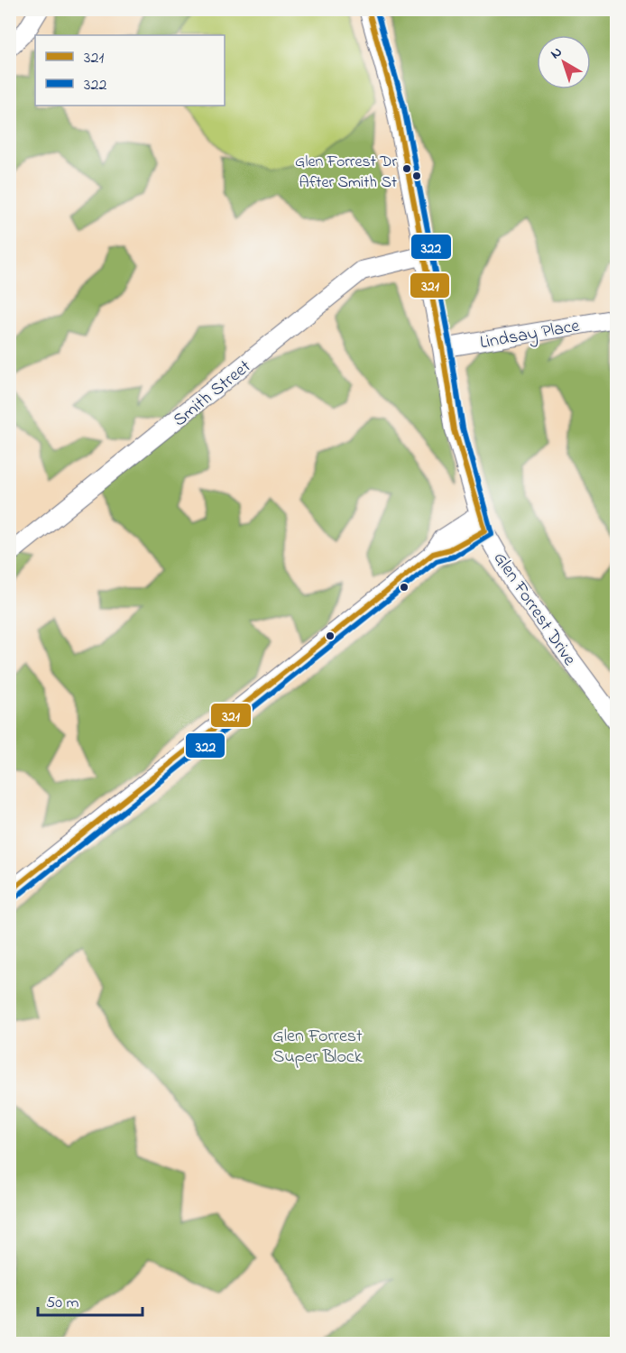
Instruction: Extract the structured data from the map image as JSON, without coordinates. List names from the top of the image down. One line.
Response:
{"streets":{"street":["Lindsay Place","Smith Street","Glen Forrest Drive"]},"crossings":[["Lindsay Place","Glen Forrest Drive"],["Smith Street","Glen Forrest Drive"]],"parks":["Glen Forrest Super Block"],"places":["Glen Forrest Dr After Smith St"],"lines":["transit line 321","transit line 322"],"legend":["321","322"],"scale_bar":"50 m","north":"top left"}
